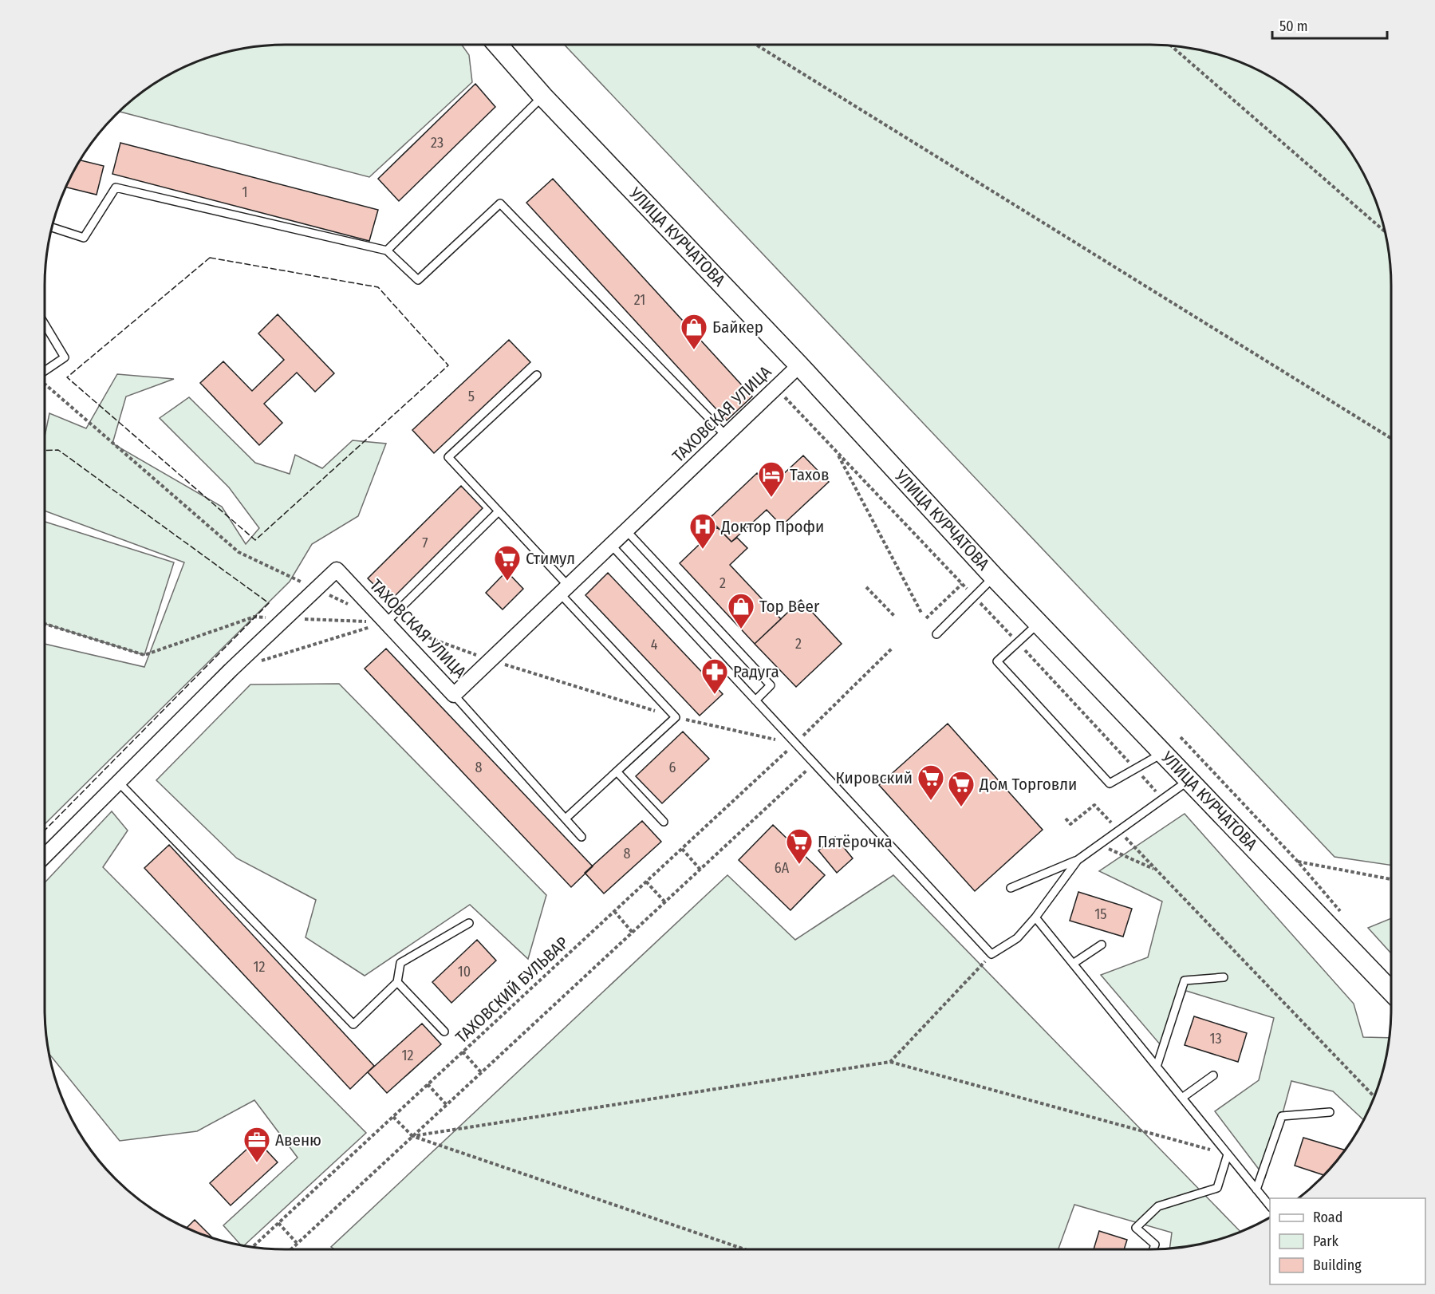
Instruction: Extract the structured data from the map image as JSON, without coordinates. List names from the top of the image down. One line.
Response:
{"streets":{"main road":["УЛИЦА КУРЧАТОВА"],"street":["ТАХОВСКАЯ УЛИЦА"],"path":["ТАХОВСКИЙ БУЛЬВАР"]},"crossings":[["УЛИЦА КУРЧАТОВА","ТАХОВСКАЯ УЛИЦА"]],"places":{"shop":["Байкер","Top Beer"],"hotel":["Тахов"],"hospital":["Доктор Профи"],"supermarket":["Стимул","Кировский","Дом Торговли","Пятёрочка"],"pharmacy":["Радуга"],"office":["Авеню"]},"house_numbers":["23","1","21","5","7","2","2","4","8","6","8","6А","15","12","10","13","12"],"legend":["Road","Park","Building"],"scale_bar":"50 m"}
